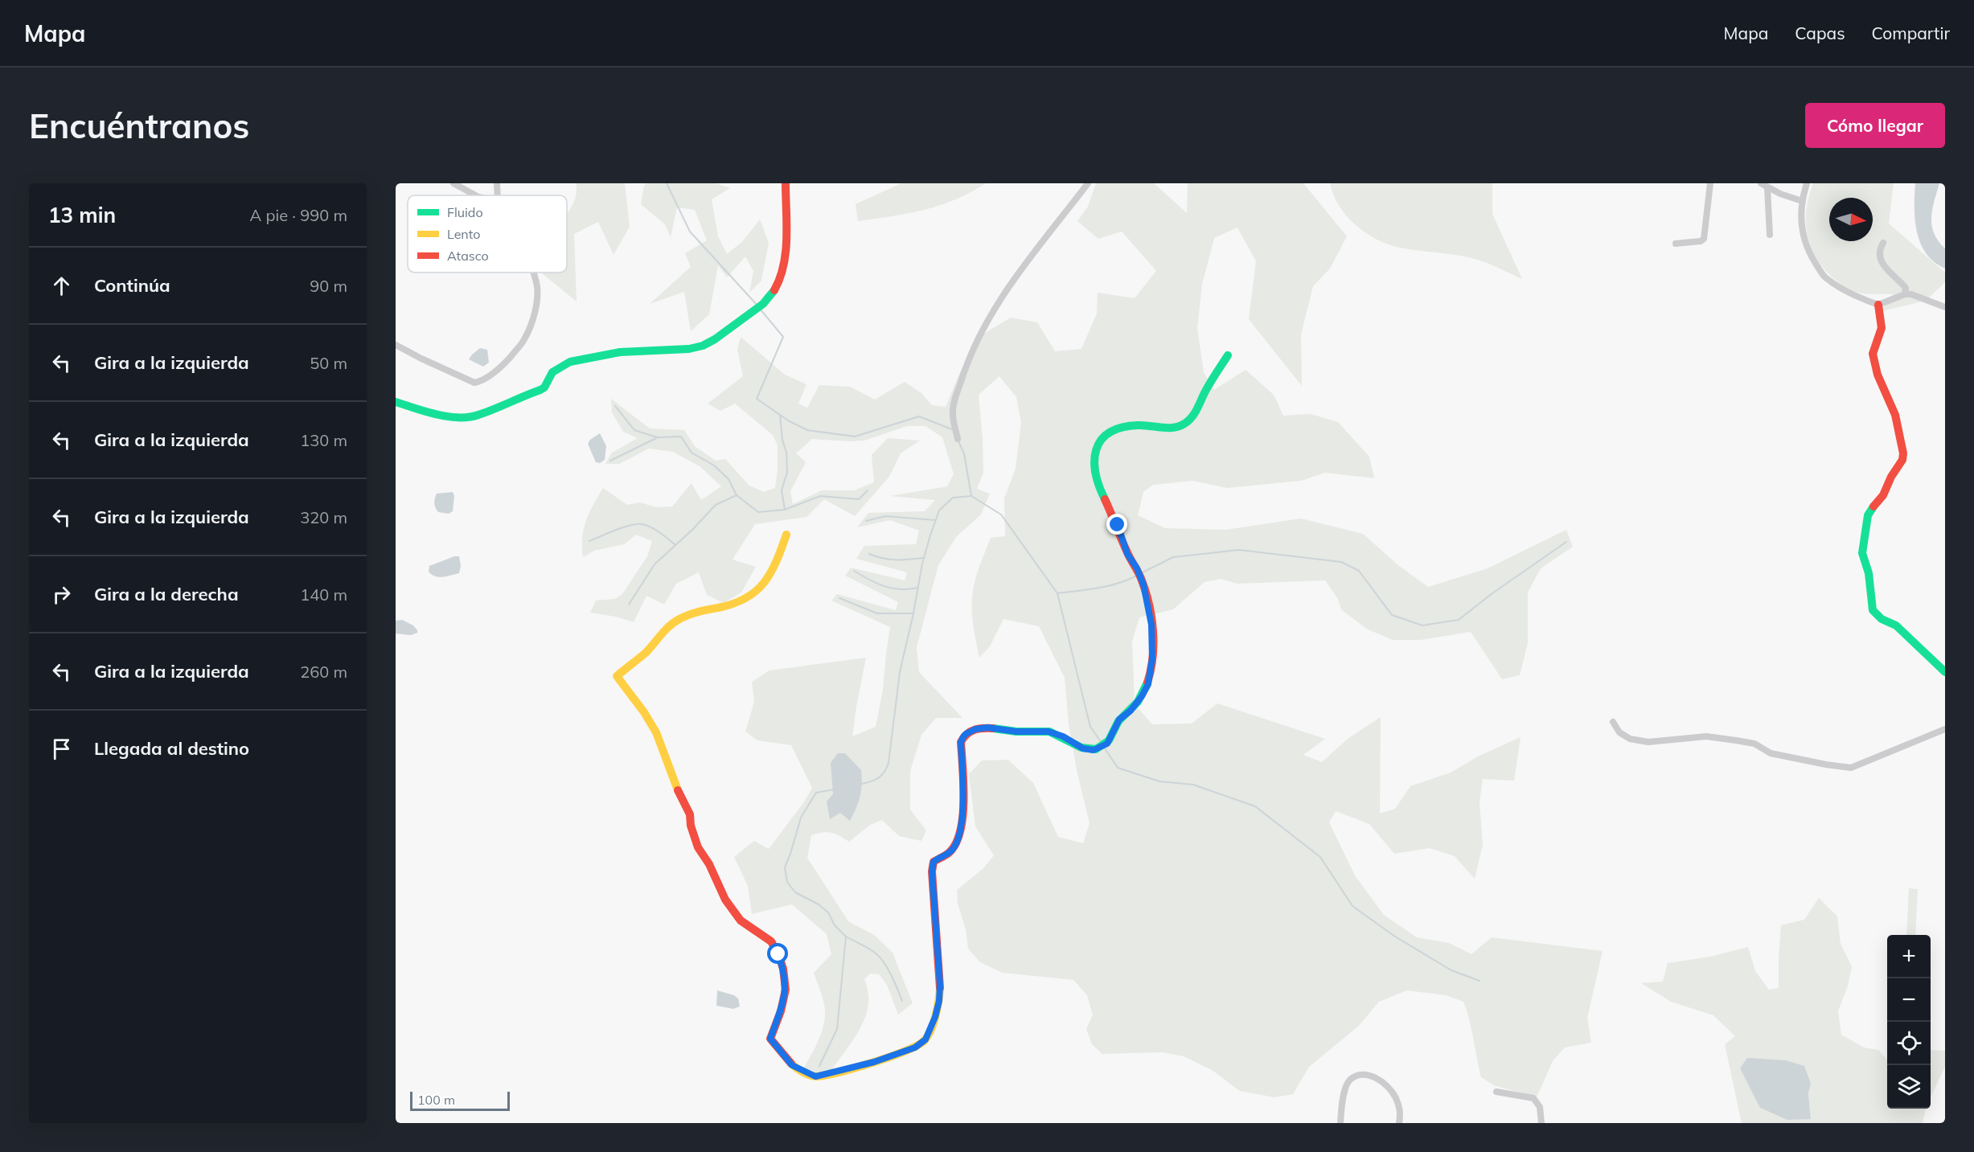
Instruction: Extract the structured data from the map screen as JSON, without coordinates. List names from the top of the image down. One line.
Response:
{"legend":["Fluido","Lento","Atasco"],"scale_bar":"100 m","north":"right","page":{"header":"Mapa","nav":["Mapa","Capas","Compartir"],"buttons":"Cómo llegar","title":"Encuéntranos","heading":["13 min","A pie · 990 m"],"list":[["Continúa","90 m"],["Gira a la izquierda","50 m"],["Gira a la izquierda","130 m"],["Gira a la izquierda","320 m"],["Gira a la derecha","140 m"],["Gira a la izquierda","260 m"],"Llegada al destino"],"map_buttons":["+","−"],"scale":"100 m"}}
